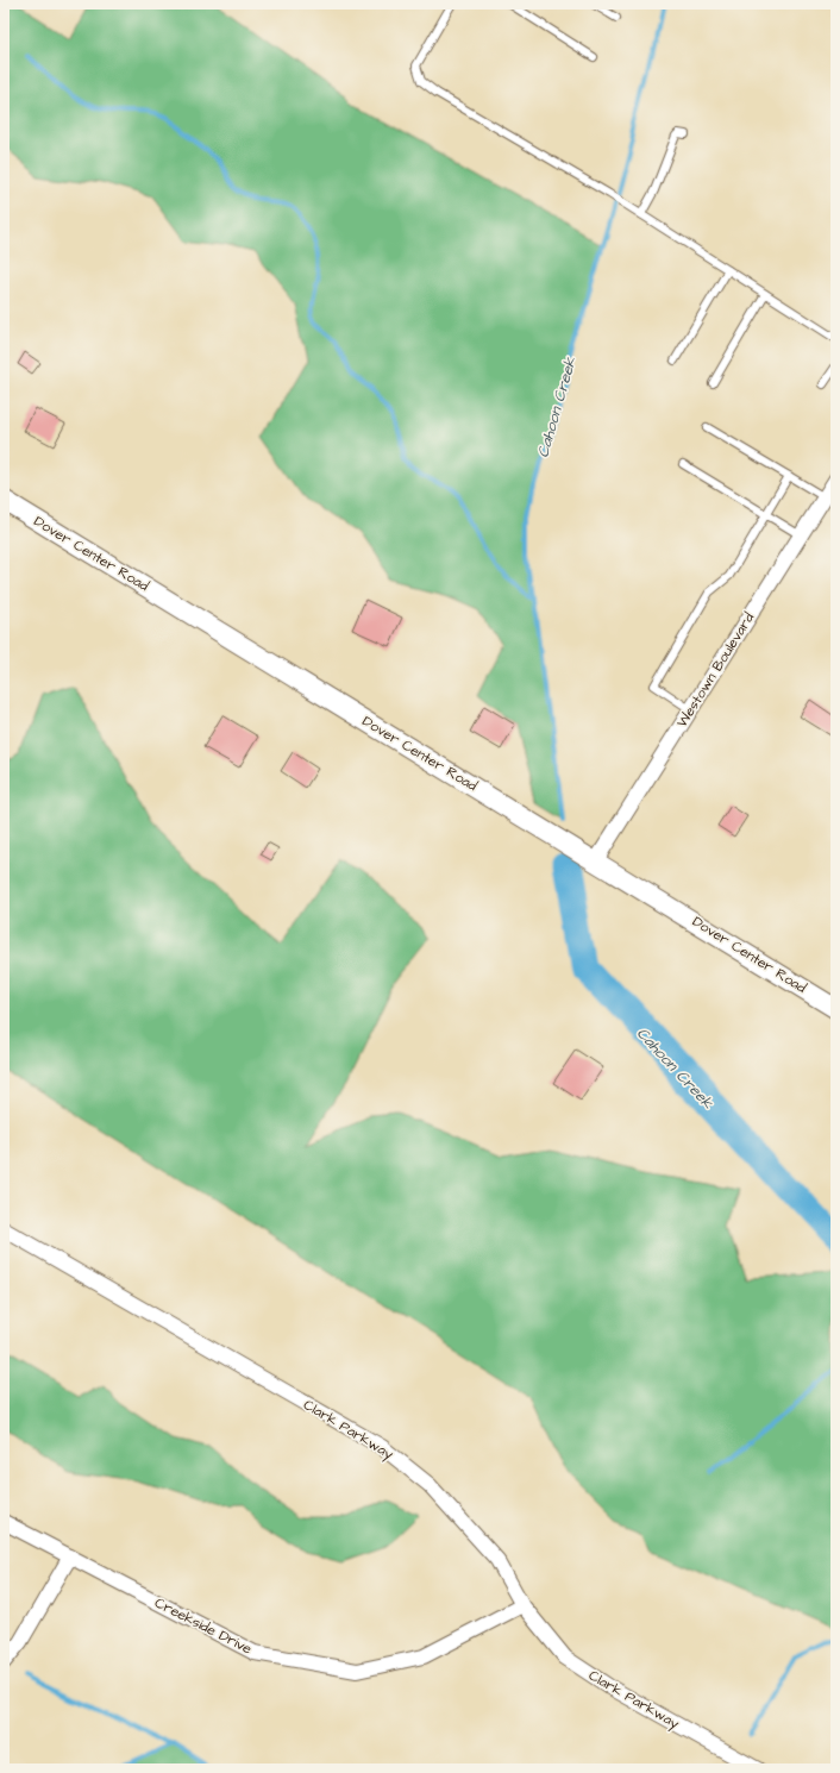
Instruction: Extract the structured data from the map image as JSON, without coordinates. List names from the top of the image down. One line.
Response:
{"streets":{"street":["Dover Center Road","Westown Boulevard","Clark Parkway","Creekside Drive"]},"crossings":[["Dover Center Road","Westown Boulevard"],["Clark Parkway","Creekside Drive"]],"water":["Cahoon Creek"]}
